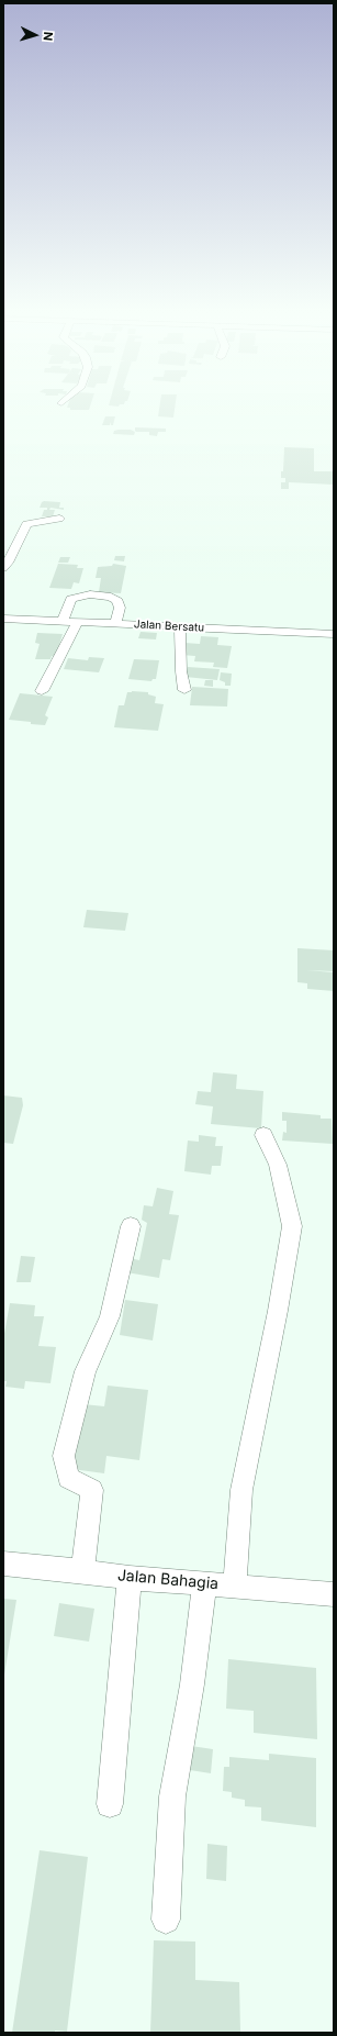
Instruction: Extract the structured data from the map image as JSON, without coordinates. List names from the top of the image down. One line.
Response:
{"streets":{"street":["Jalan Bersatu","Jalan Bahagia"]},"north":"right"}
